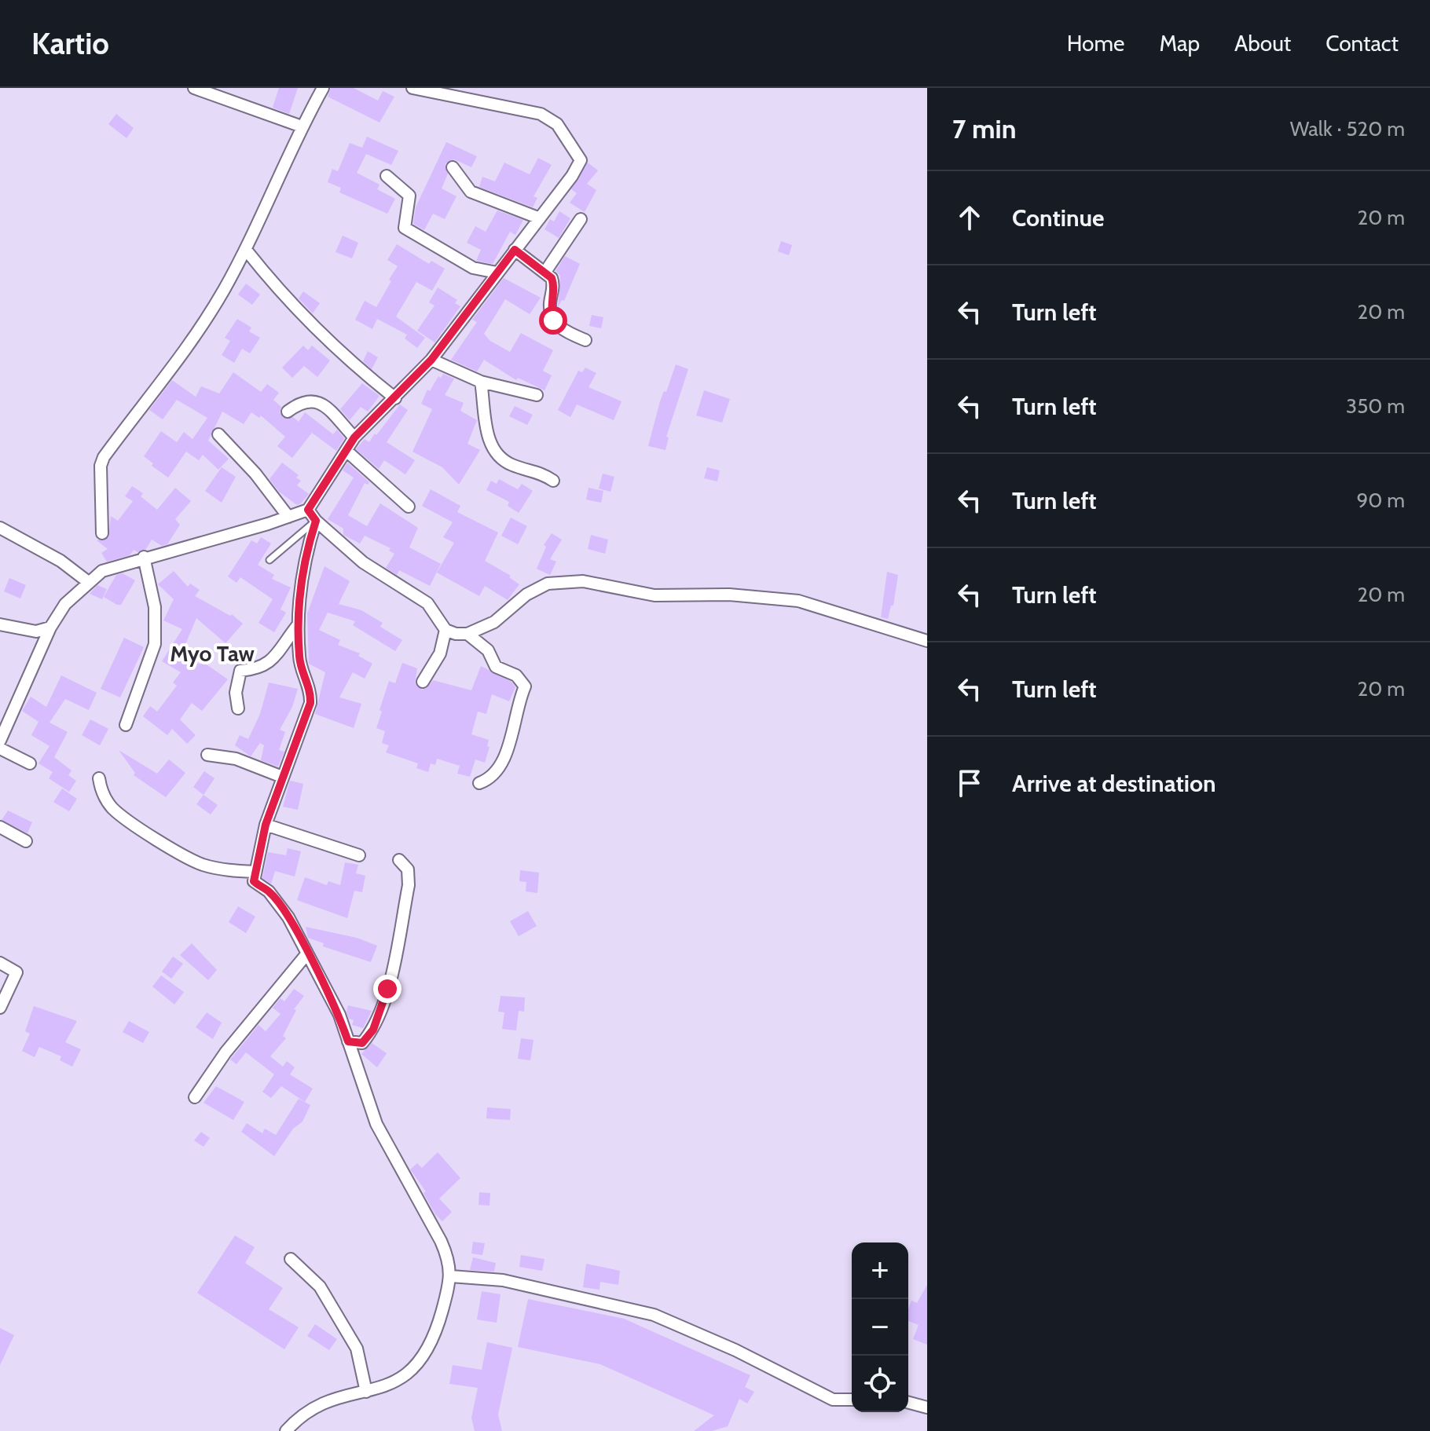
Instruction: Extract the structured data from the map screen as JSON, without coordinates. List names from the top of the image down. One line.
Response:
{"districts":["Myo Taw"],"page":{"header":"Kartio","nav":["Home","Map","About","Contact"],"heading":["7 min","Walk · 520 m"],"list":[["Continue","20 m"],["Turn left","20 m"],["Turn left","350 m"],["Turn left","90 m"],["Turn left","20 m"],["Turn left","20 m"],"Arrive at destination"],"map_buttons":["+","−"]}}
